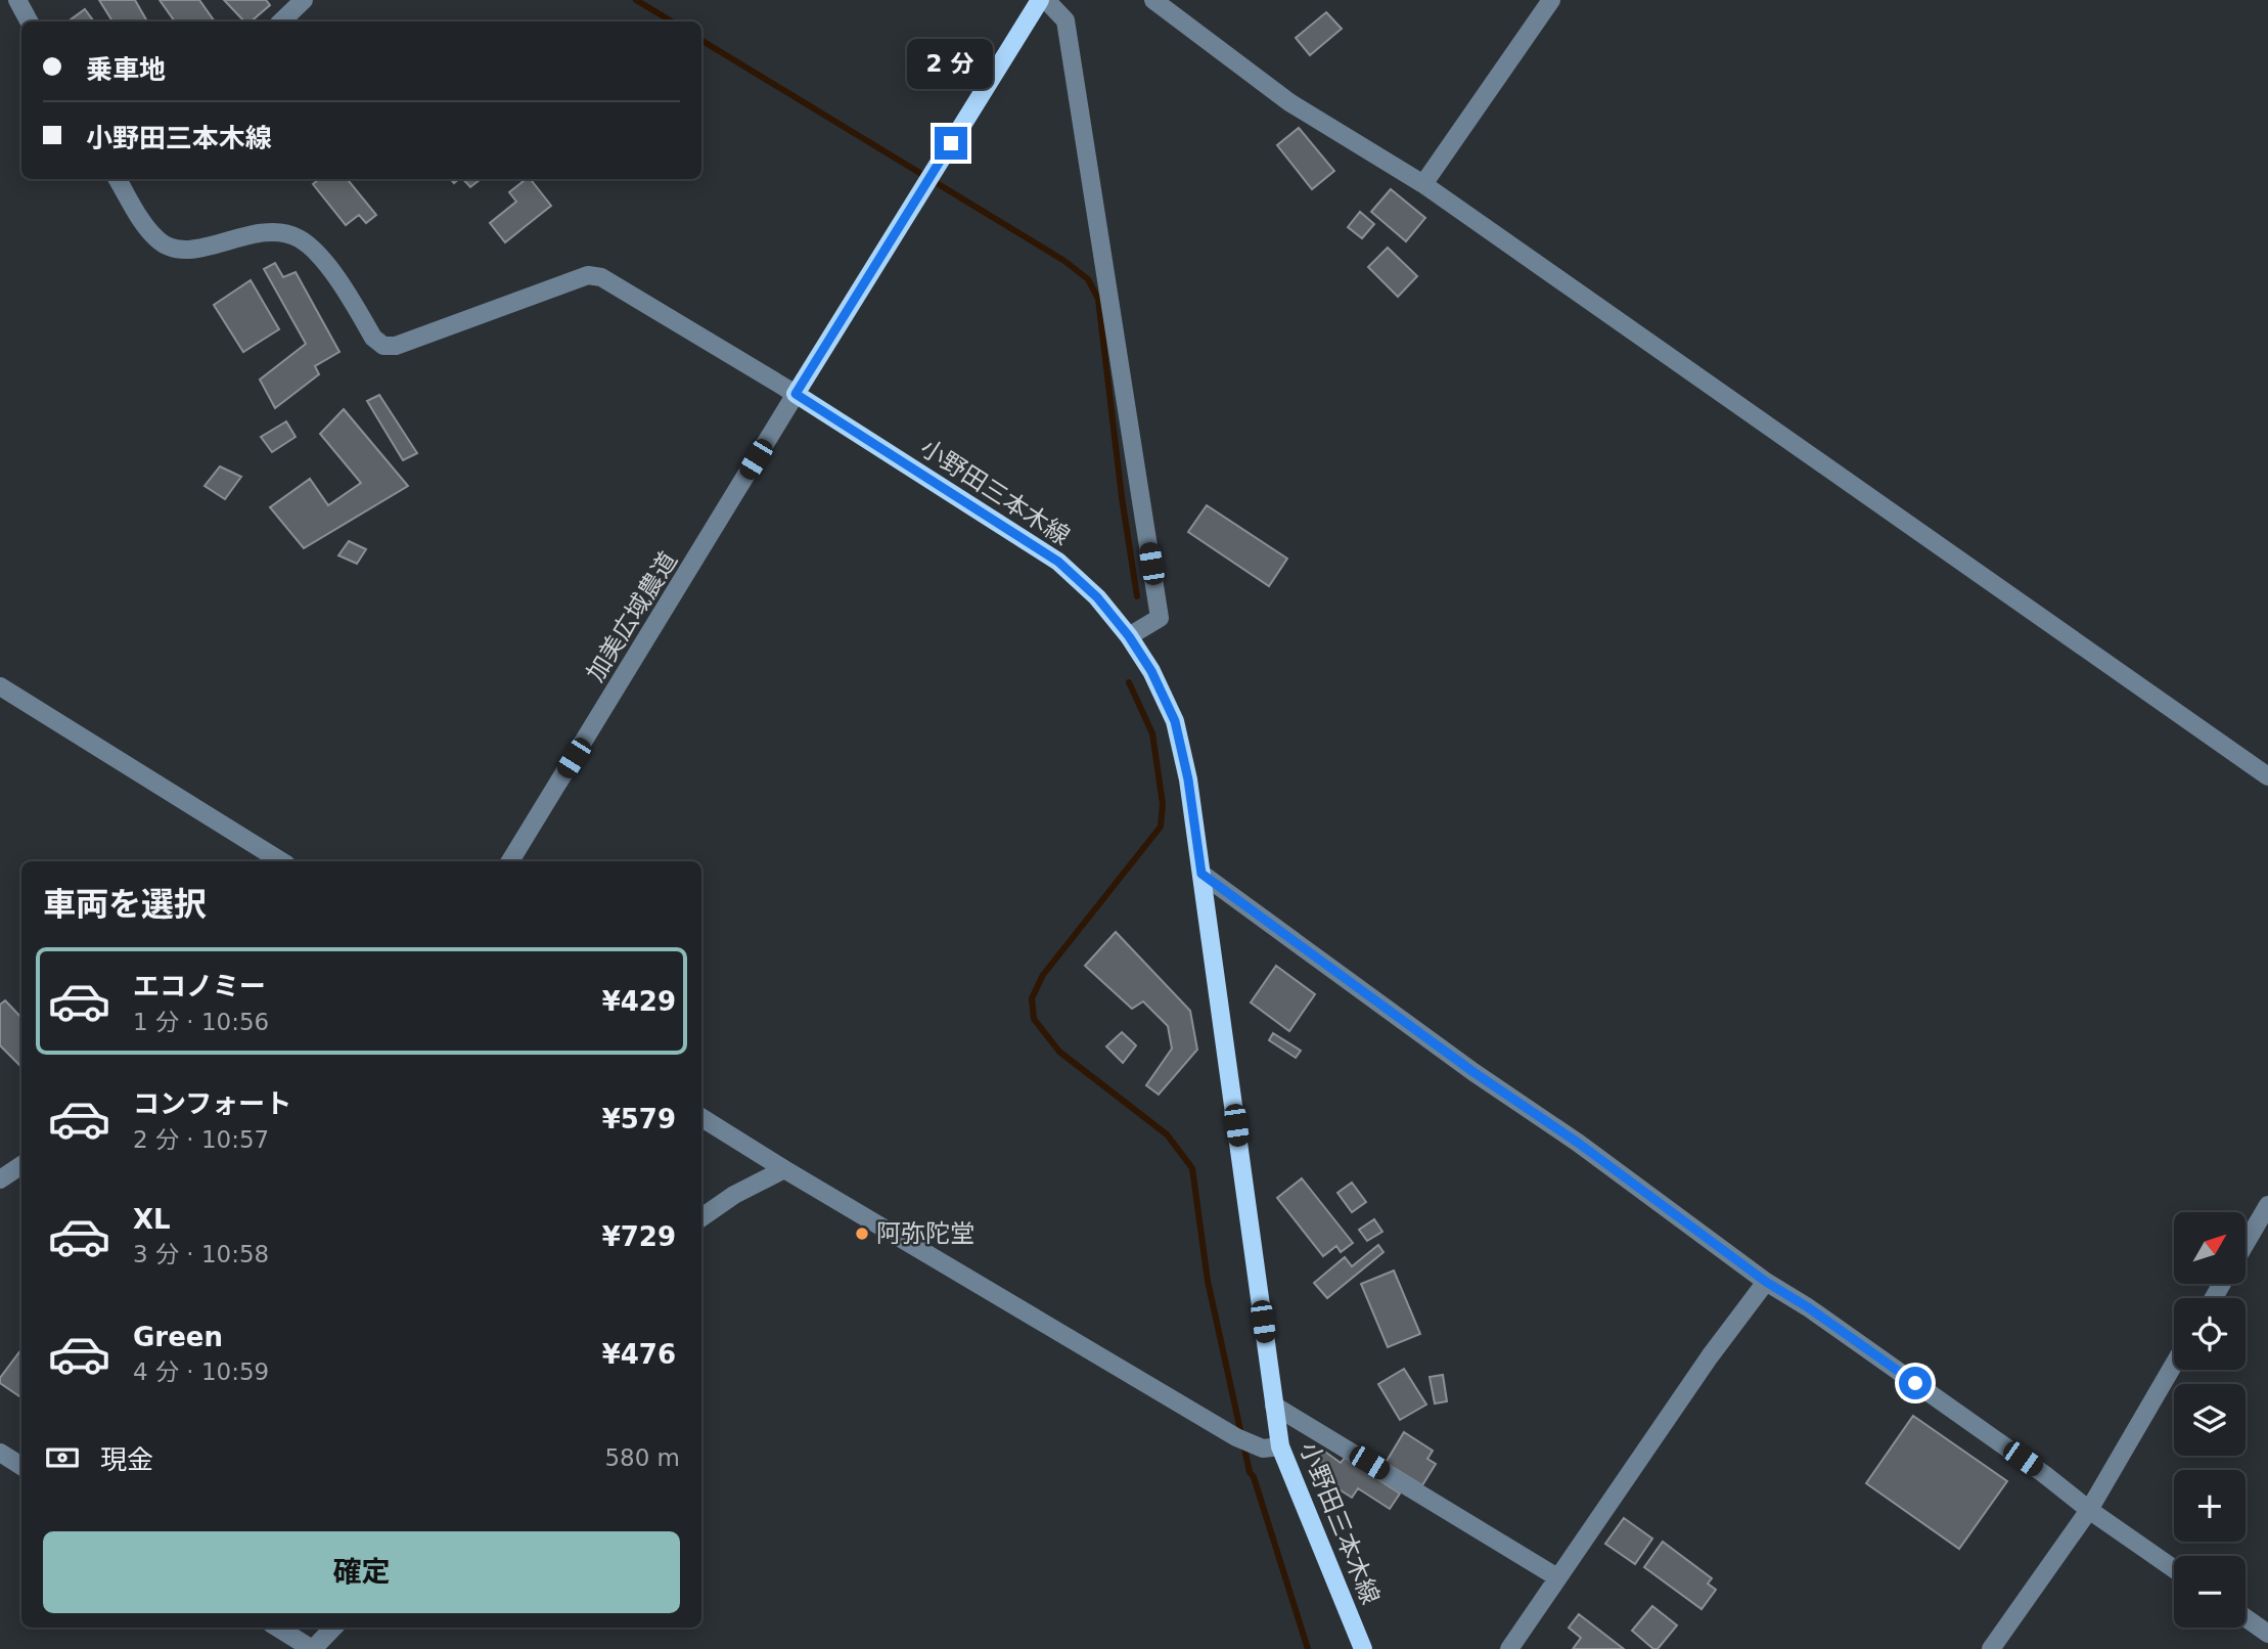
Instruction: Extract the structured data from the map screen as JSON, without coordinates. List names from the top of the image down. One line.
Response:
{"streets":{"main road":["小野田三本木線"],"street":["加美広域農道"]},"crossings":[["小野田三本木線","加美広域農道"]],"places":["阿弥陀堂"],"north":"top right","page":{"banner":["乗車地","小野田三本木線"],"bubble":"2 分","heading":"車両を選択","list":[{"name":"エコノミー","note":"1 分 · 10:56","value":"¥429"},{"name":"コンフォート","note":"2 分 · 10:57","value":"¥579"},{"name":"XL","note":"3 分 · 10:58","value":"¥729"},{"name":"Green","note":"4 分 · 10:59","value":"¥476"}],"map_buttons":["+","−"],"pay":["現金","580 m"],"buttons":"確定"}}
